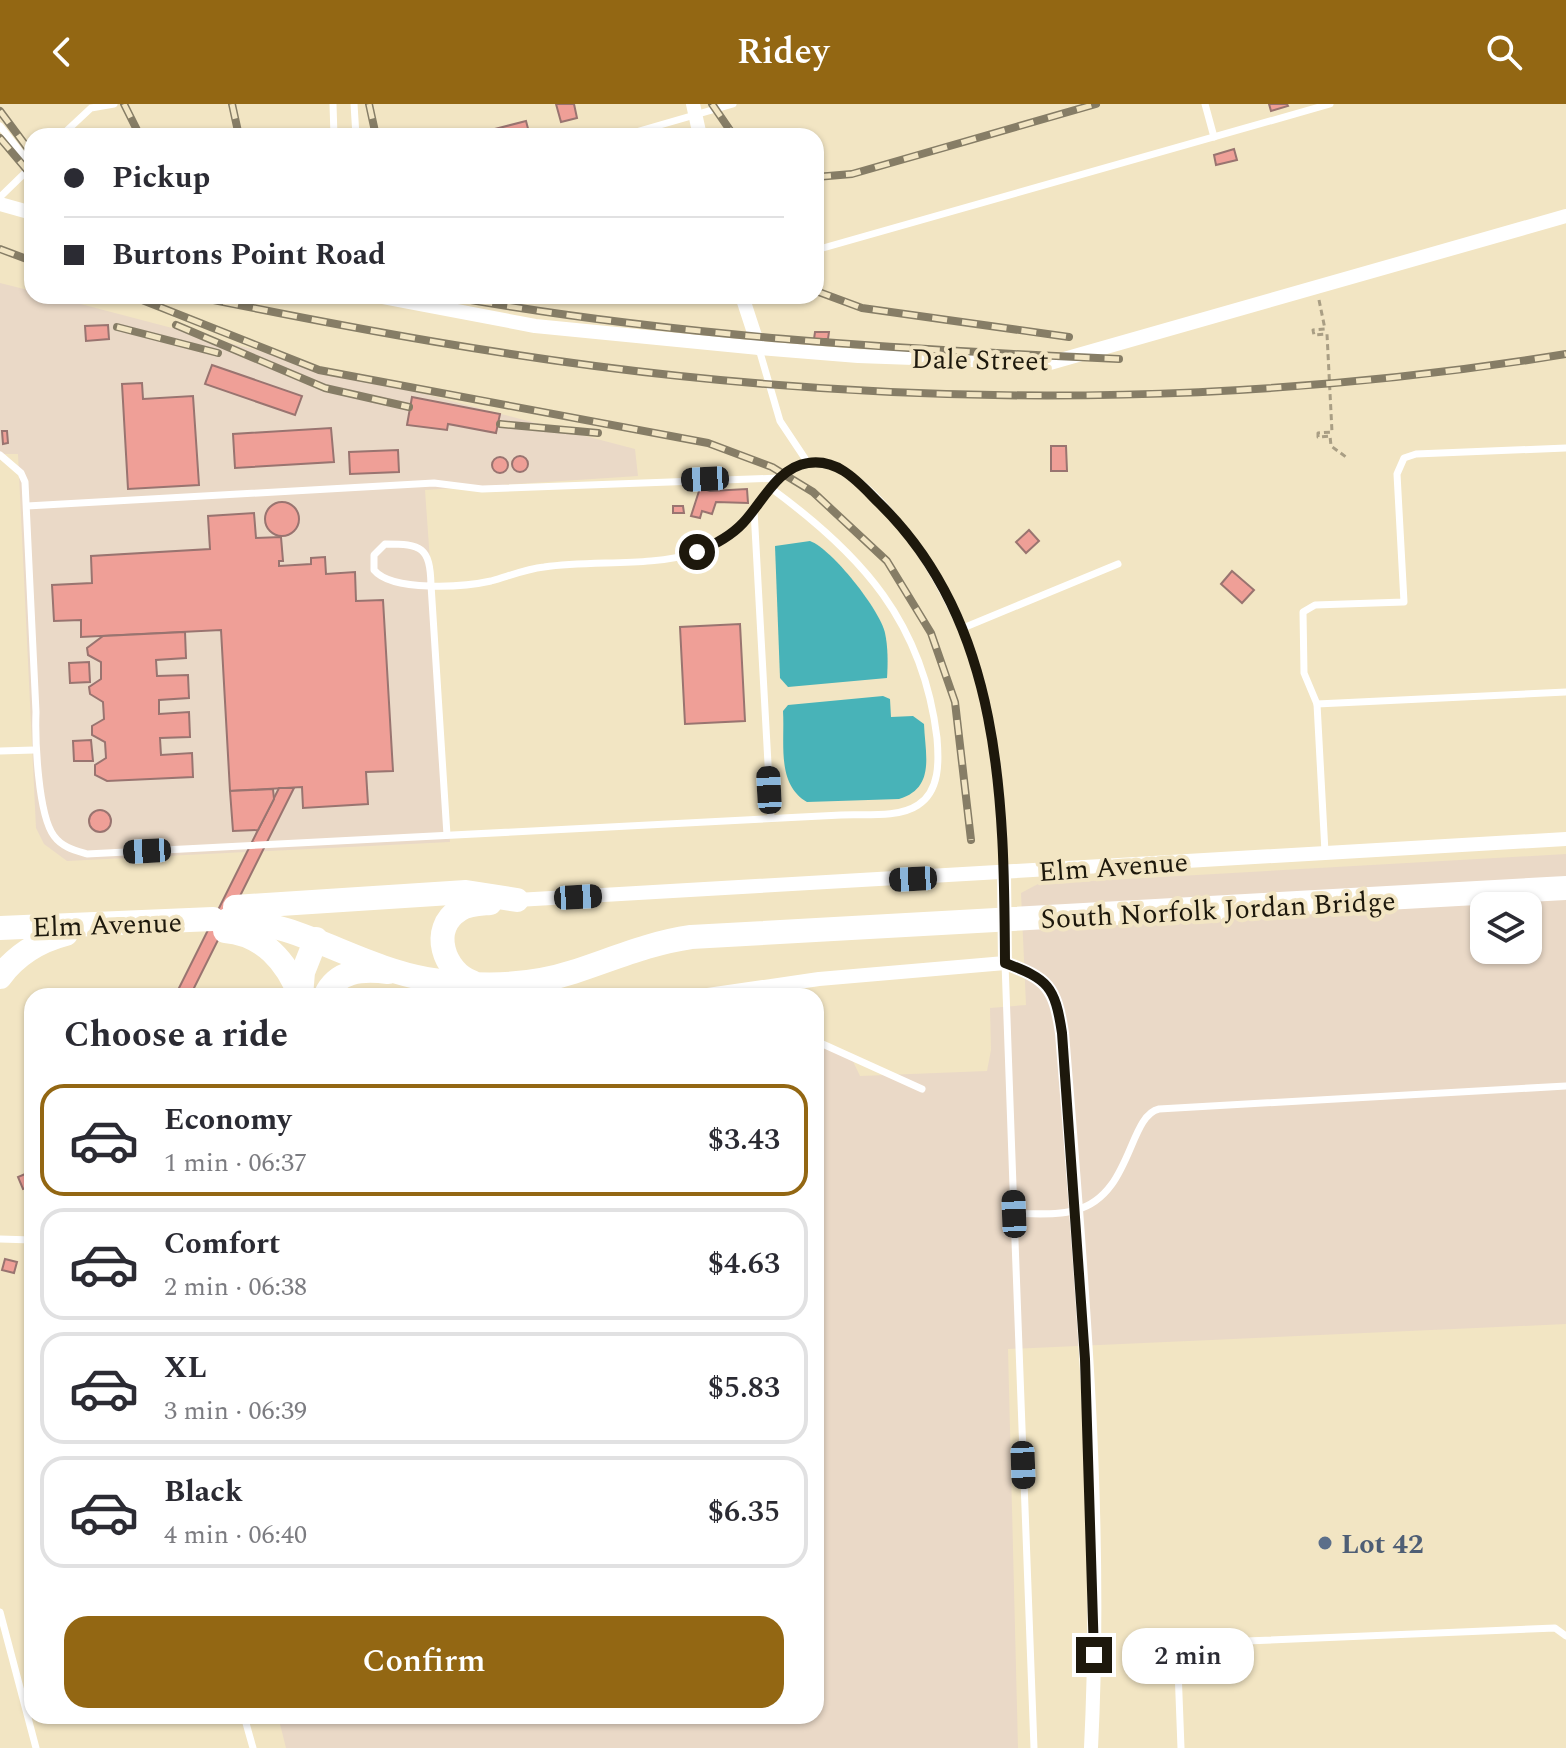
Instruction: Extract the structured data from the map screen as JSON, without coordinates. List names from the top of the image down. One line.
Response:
{"streets":{"main road":["Elm Avenue","South Norfolk Jordan Bridge"],"street":["Dale Street"]},"places":["Lot 42"],"page":{"header":"Ridey","banner":["Pickup","Burtons Point Road"],"heading":"Choose a ride","list":[{"name":"Economy","note":"1 min · 06:37","value":"$3.43"},{"name":"Comfort","note":"2 min · 06:38","value":"$4.63"},{"name":"XL","note":"3 min · 06:39","value":"$5.83"},{"name":"Black","note":"4 min · 06:40","value":"$6.35"}],"buttons":"Confirm","bubble":"2 min"}}
